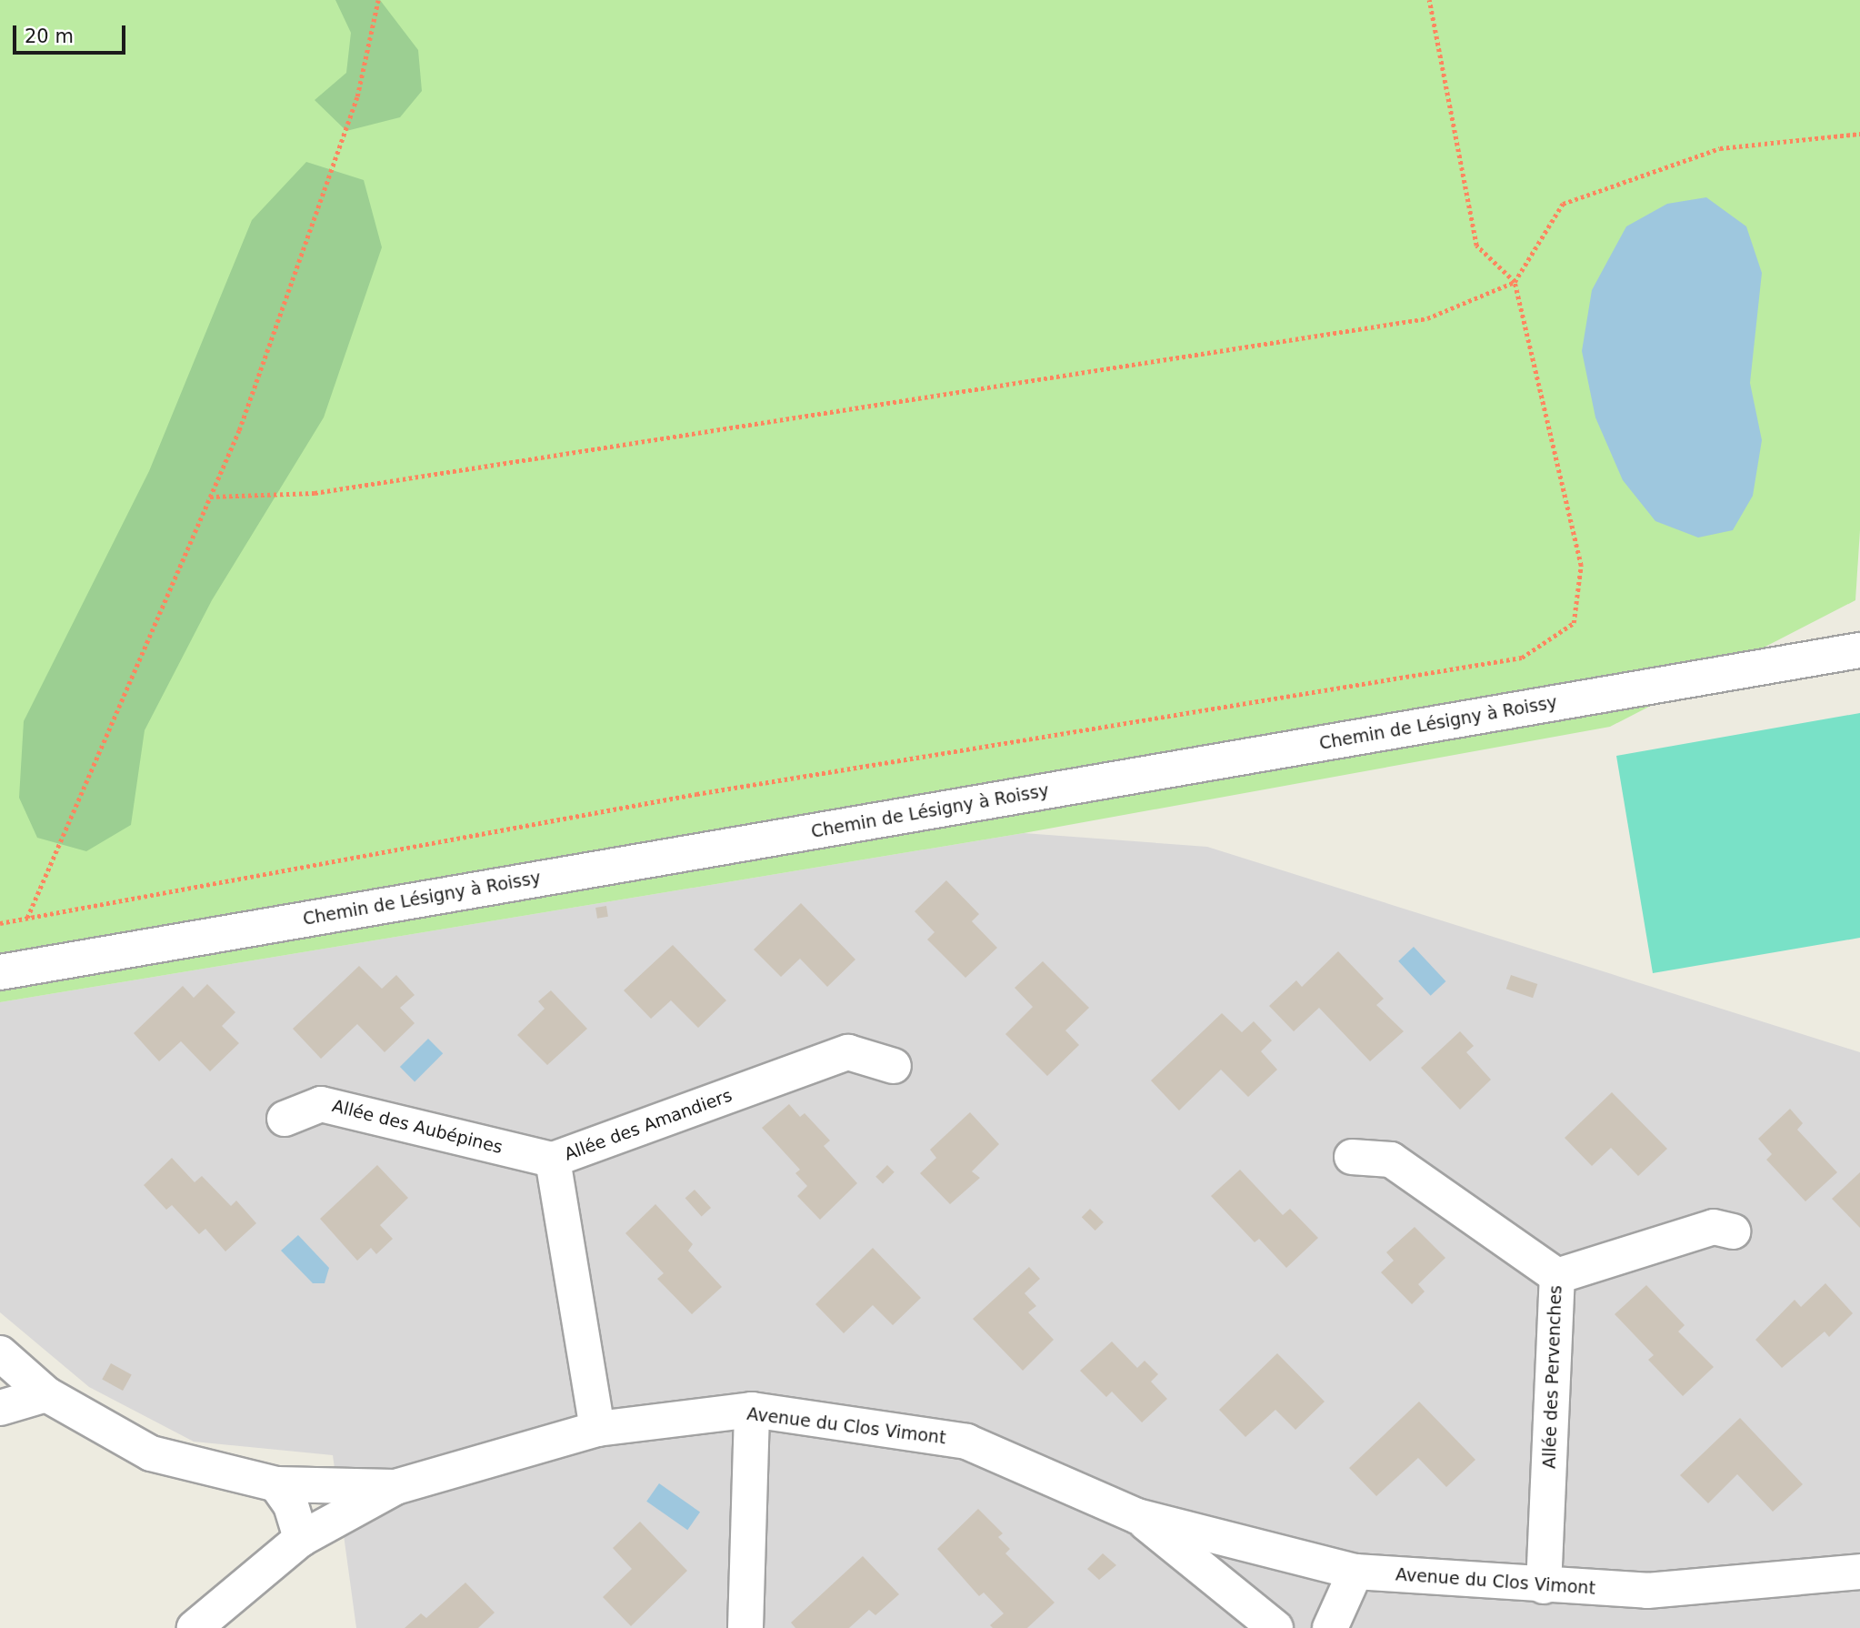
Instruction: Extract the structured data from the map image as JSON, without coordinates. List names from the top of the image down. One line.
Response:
{"streets":{"street":["Chemin de Lésigny à Roissy","Allée des Amandiers","Allée des Aubépines","Allée des Pervenches","Avenue du Clos Vimont"]},"crossings":[["Allée des Amandiers","Allée des Aubépines"],["Allée des Amandiers","Avenue du Clos Vimont"],["Allée des Pervenches","Avenue du Clos Vimont"]],"scale_bar":"20 m"}
